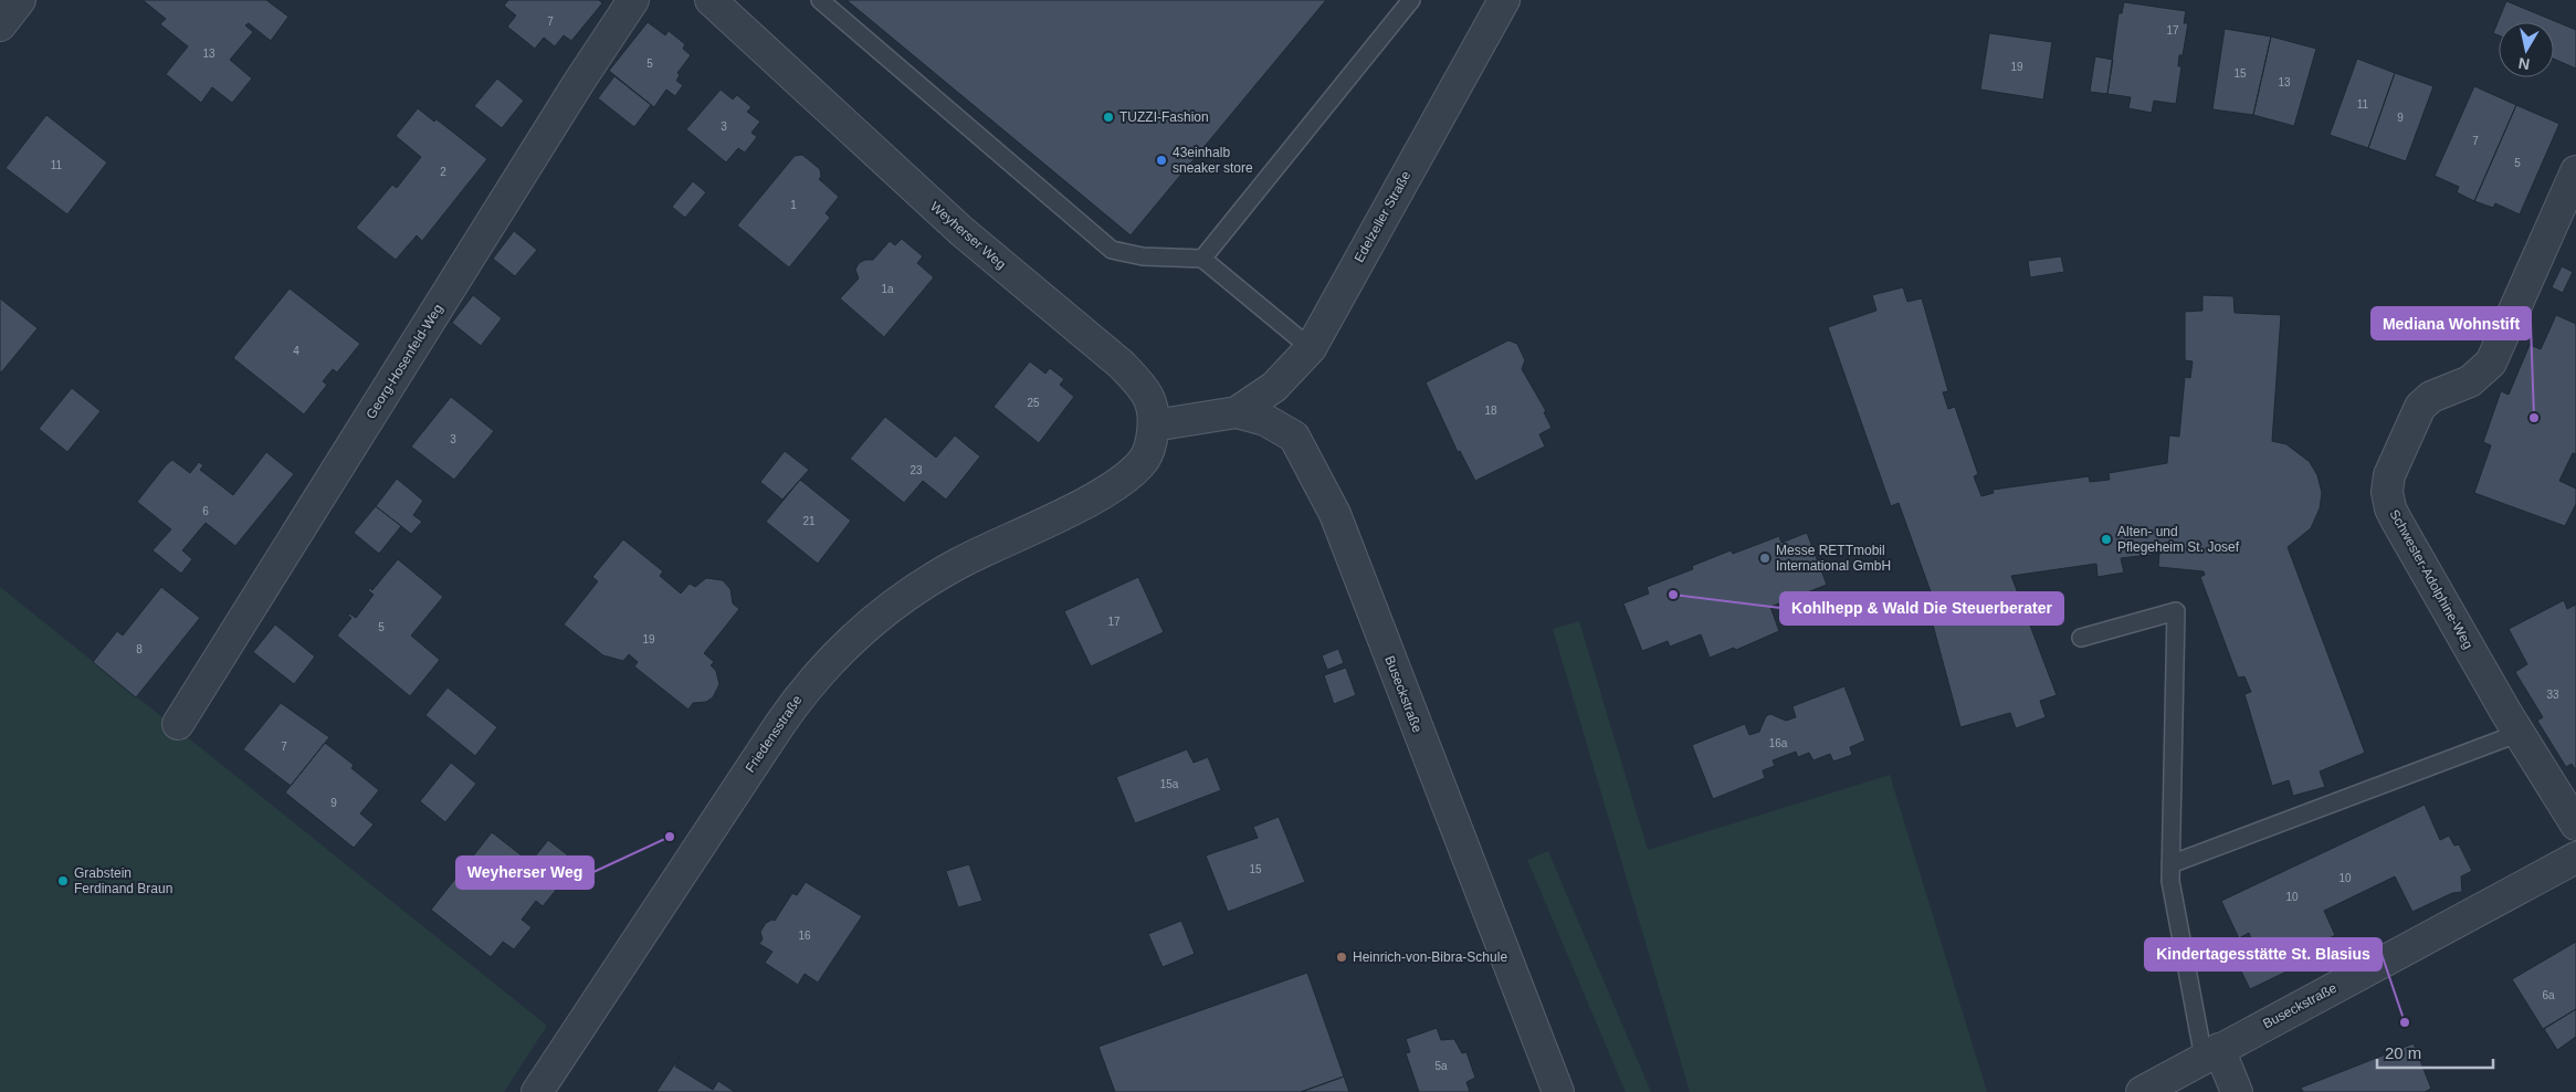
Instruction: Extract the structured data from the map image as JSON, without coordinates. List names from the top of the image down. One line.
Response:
{"streets":{"street":["Edelzeller Straße","Weyherser Weg","Georg-Hosenfeld-Weg","Schwester-Adolphine-Weg","Buseckstraße","Friedensstraße"]},"crossings":[["Edelzeller Straße","Buseckstraße"],["Weyherser Weg","Buseckstraße"],["Weyherser Weg","Friedensstraße"]],"places":["TUZZI-Fashion","43einhalb sneaker store","Mediana Wohnstift","Alten- und Pflegeheim St. Josef","Messe RETTmobil International GmbH","Kohlhepp & Wald Die Steuerberater","Weyherser Weg","Grabstein Ferdinand Braun","Heinrich-von-Bibra-Schule","Kindertagesstätte St. Blasius"],"house_numbers":["7","17","13","5","19","15","13","11","9","3","7","5","11","2","1","1a","4","25","18","3","23","6","21","17","5","19","8","33","16a","7","15a","9","15","10","10","16","6a","5a"],"scale_bar":"20 m","north":"bottom"}
